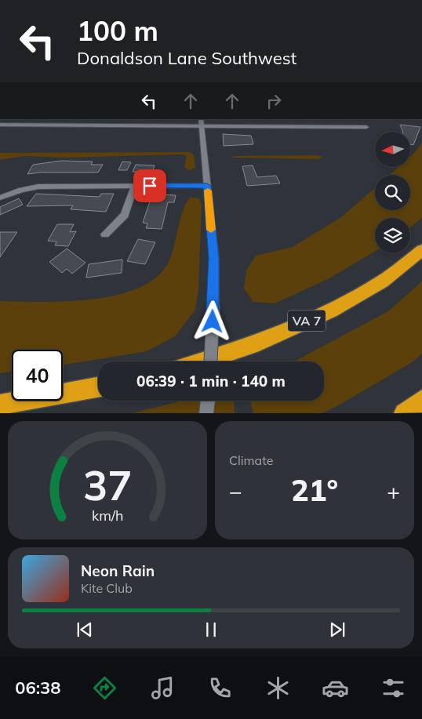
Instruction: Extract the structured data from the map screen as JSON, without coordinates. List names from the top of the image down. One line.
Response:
{"streets":{"highway":["VA 7"]},"north":"left","page":{"turn":["100 m","Donaldson Lane Southwest"],"limit":"40","trip":"06:39 · 1 min · 140 m","tile":"Climate","heat":["−","21°","+"],"song":["Neon Rain","Kite Club"],"tabs":"06:38","gauge":["37","km/h"]}}
